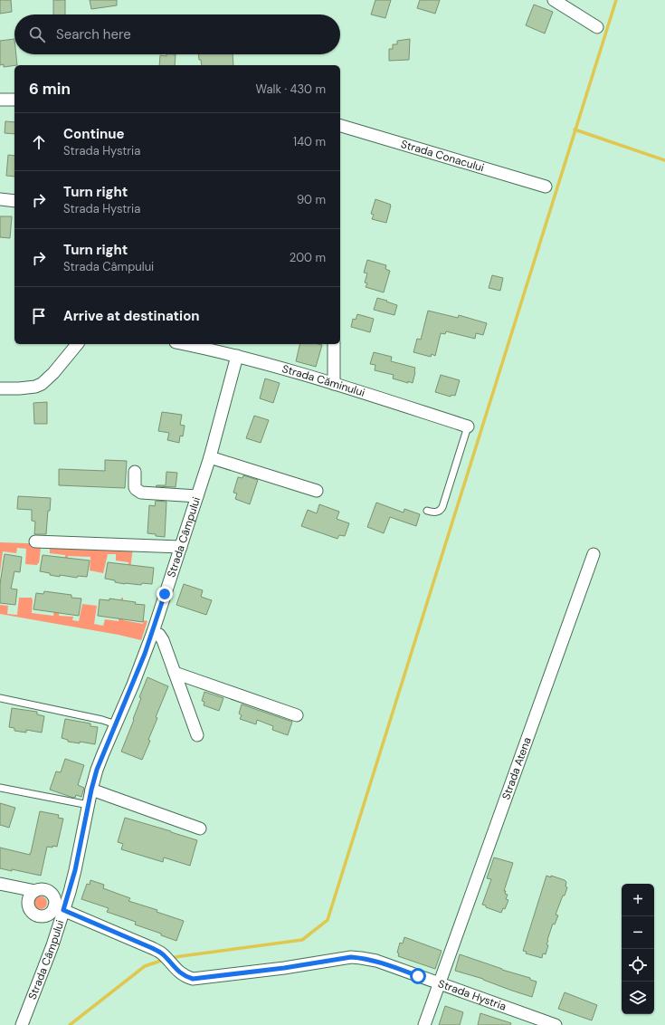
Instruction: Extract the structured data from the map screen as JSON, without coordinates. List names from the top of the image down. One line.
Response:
{"streets":{"street":["Strada Conacului","Strada Căminului","Strada Câmpului","Strada Atena","Strada Hystria"]},"crossings":[["Strada Căminului","Strada Câmpului"],["Strada Câmpului","Strada Hystria"],["Strada Atena","Strada Hystria"]],"page":{"search":"Search here","heading":["6 min","Walk · 430 m"],"list":[["Continue","Strada Hystria","140 m"],["Turn right","Strada Hystria","90 m"],["Turn right","Strada Câmpului","200 m"],"Arrive at destination"],"map_buttons":["+","−"]}}
